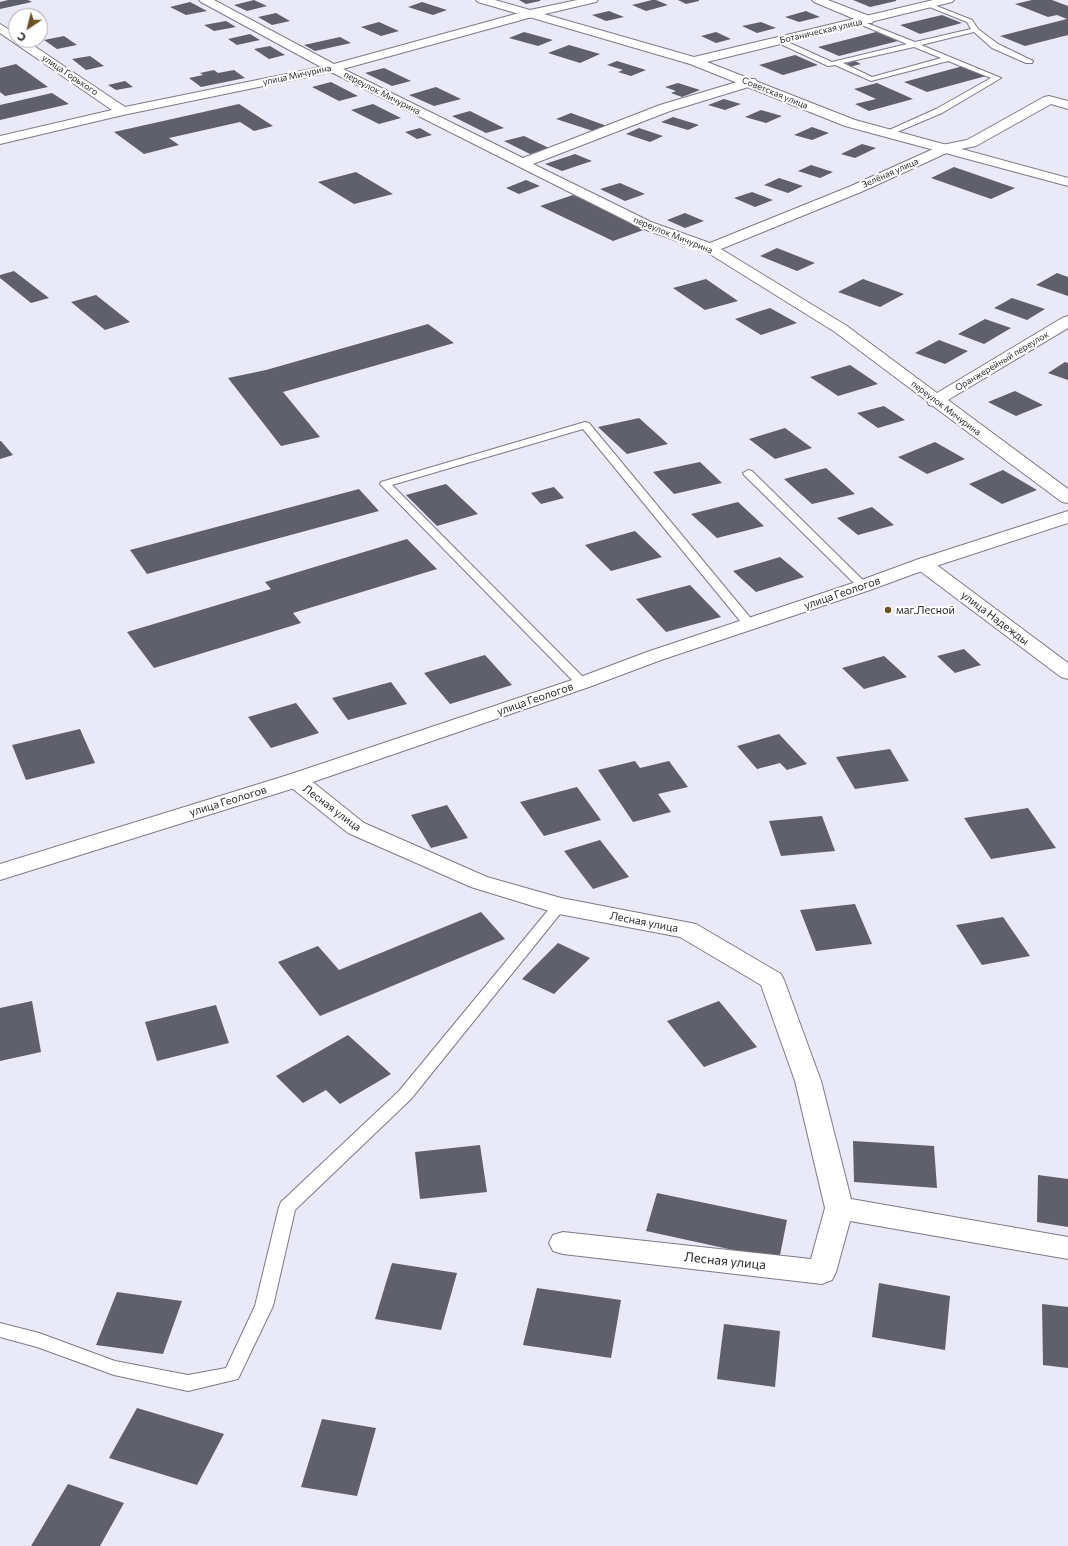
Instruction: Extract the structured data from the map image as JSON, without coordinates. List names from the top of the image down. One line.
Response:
{"streets":{"street":["Ботаническая улица","улица Горького","улица Мичурина","переулок Мичурина","Советская улица","Зелёная улица","Оранжерейный переулок","улица Геологов","улица Надежды","Лесная улица"]},"crossings":[["Ботаническая улица","Советская улица"],["улица Горького","улица Мичурина"],["улица Мичурина","переулок Мичурина"],["улица Мичурина","Советская улица"],["переулок Мичурина","Зелёная улица"],["переулок Мичурина","Оранжерейный переулок"],["Советская улица","Зелёная улица"],["улица Геологов","улица Надежды"],["улица Геологов","Лесная улица"]],"places":["маг.Лесной"],"north":"bottom left"}
